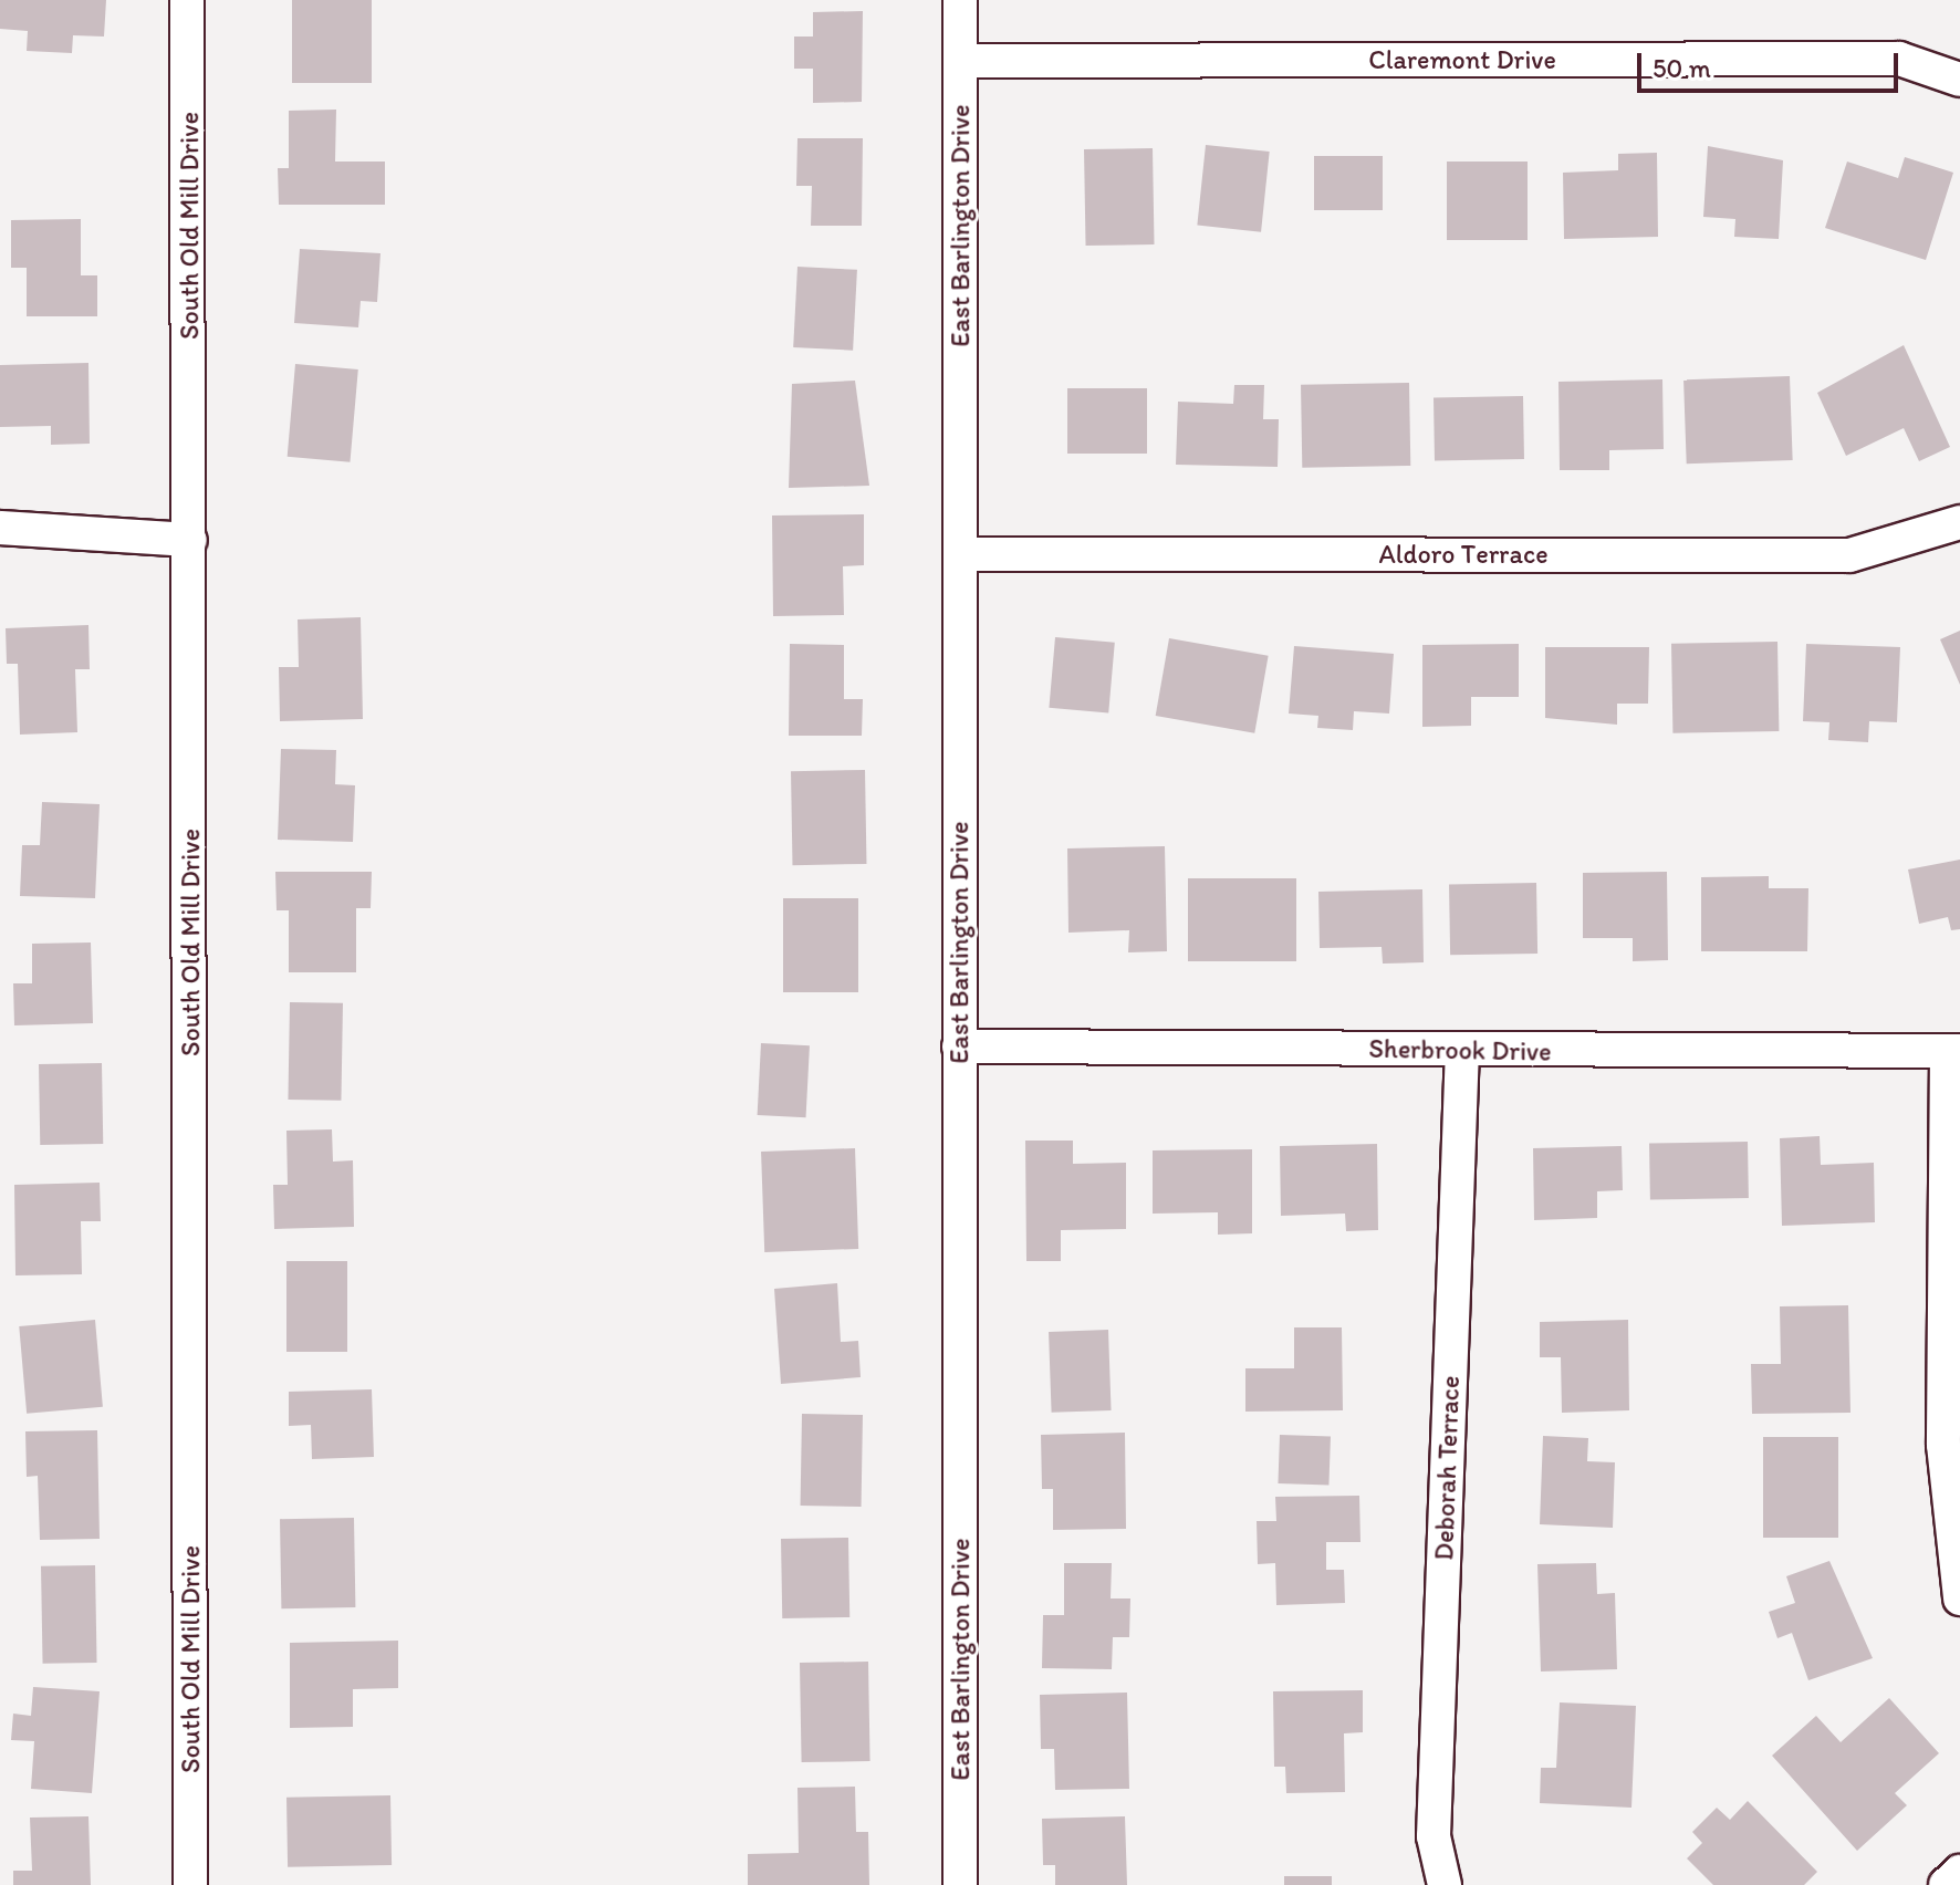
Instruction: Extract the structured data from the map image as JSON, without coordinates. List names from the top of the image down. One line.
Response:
{"streets":{"street":["Claremont Drive","South Old Mill Drive","East Barlington Drive","Aldoro Terrace","Sherbrook Drive","Deborah Terrace"]},"crossings":[["Claremont Drive","East Barlington Drive"],["East Barlington Drive","Aldoro Terrace"],["East Barlington Drive","Sherbrook Drive"],["Sherbrook Drive","Deborah Terrace"]],"scale_bar":"50 m"}
